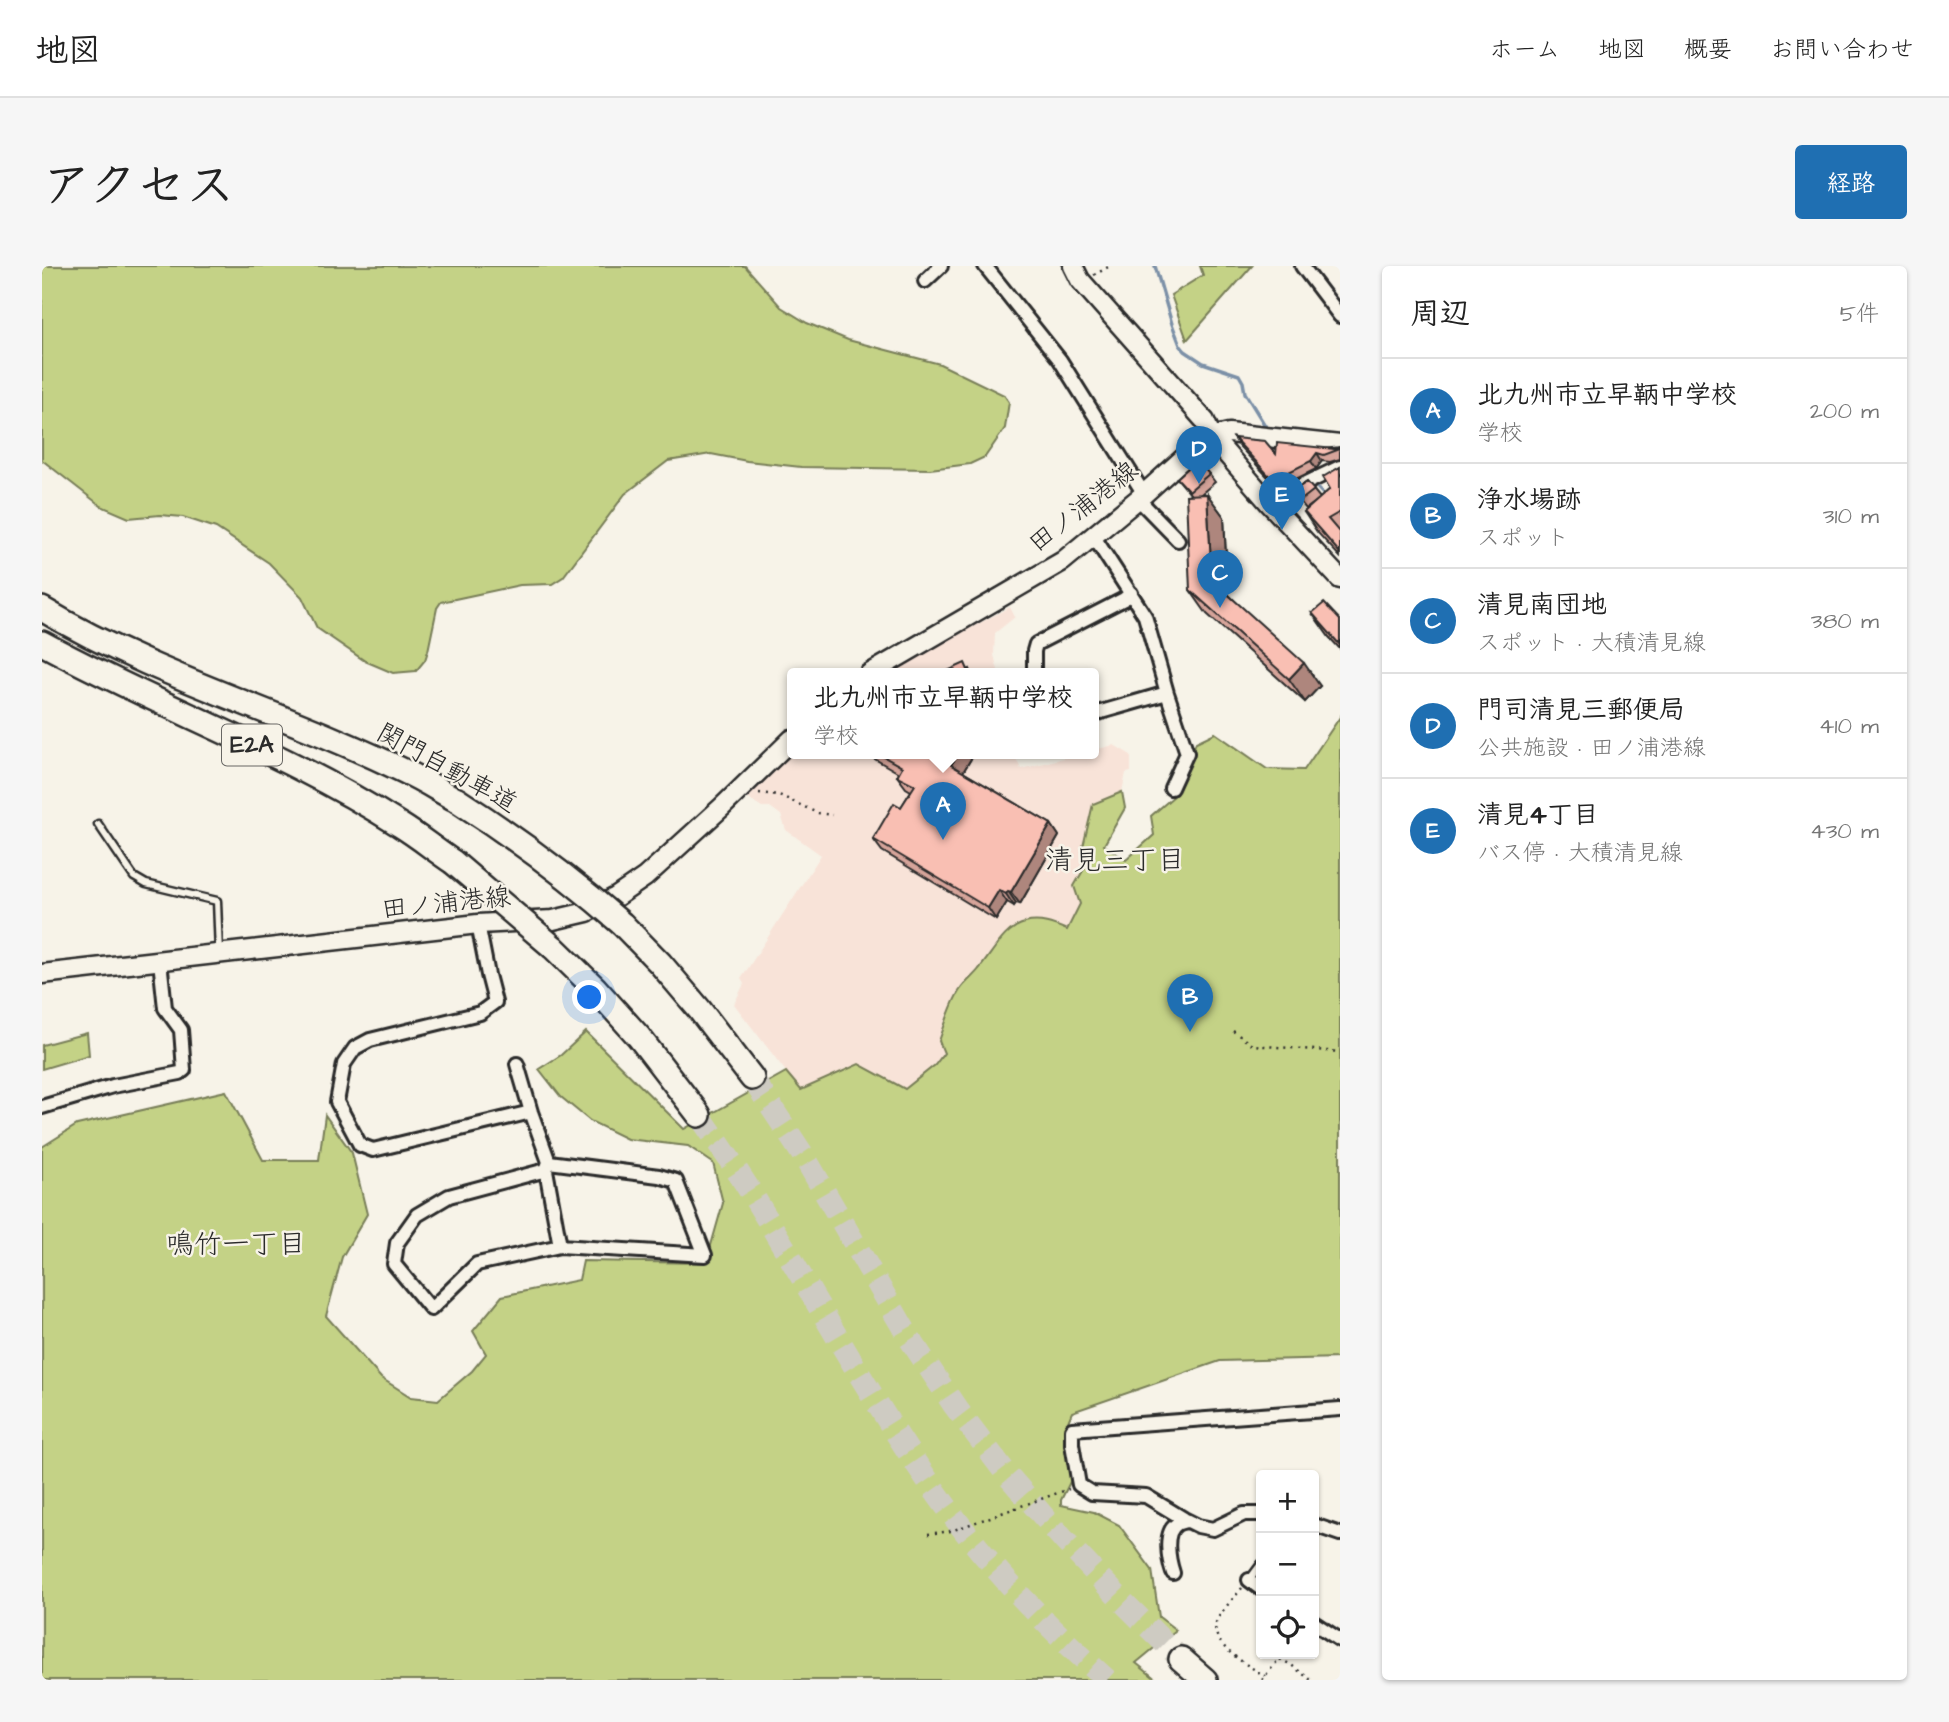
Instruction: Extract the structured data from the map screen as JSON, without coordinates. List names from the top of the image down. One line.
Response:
{"streets":{"highway":["E2A","関門自動車道"],"main road":["田ノ浦港線"]},"districts":["清見三丁目","鳴竹一丁目"],"page":{"header":"地図","nav":["ホーム","地図","概要","お問い合わせ"],"title":"アクセス","buttons":"経路","heading":["周辺","5件"],"list":[{"mark":"A","name":"北九州市立早鞆中学校","note":"学校","value":"200 m"},{"mark":"B","name":"浄水場跡","note":"スポット","value":"310 m"},{"mark":"C","name":"清見南団地","note":"スポット · 大積清見線","value":"380 m"},{"mark":"D","name":"門司清見三郵便局","note":"公共施設 · 田ノ浦港線","value":"410 m"},{"mark":"E","name":"清見4丁目","note":"バス停 · 大積清見線","value":"430 m"}],"pins":["D","E","C","A","B"],"popup":["北九州市立早鞆中学校","学校"],"map_buttons":["+","−"]}}
